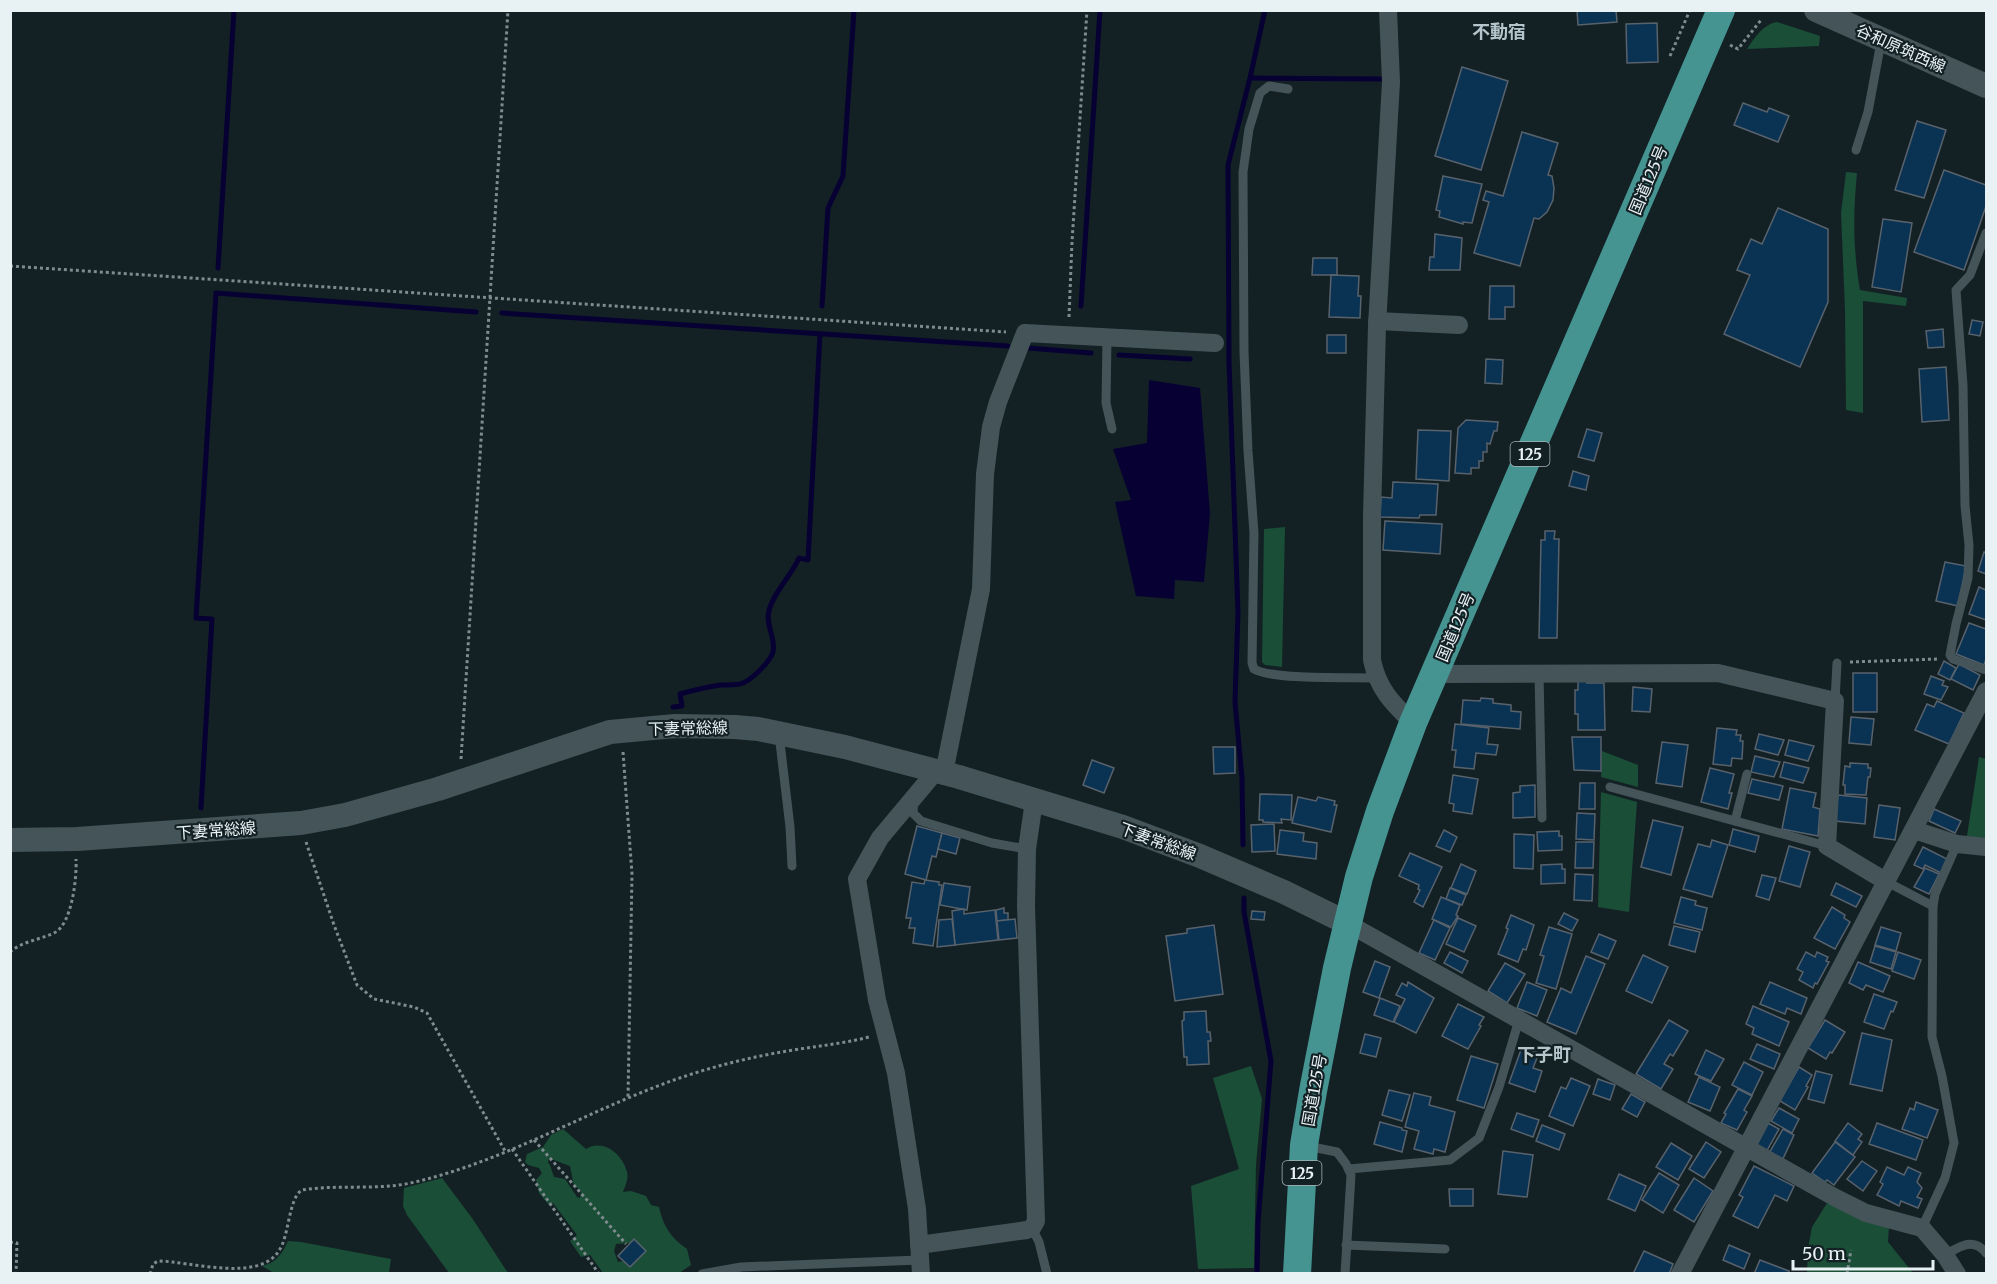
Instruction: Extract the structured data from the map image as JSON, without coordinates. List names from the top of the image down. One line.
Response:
{"streets":{"highway":["国道125号","125"],"main road":["谷和原筑西線","下妻常総線"]},"crossings":[["国道125号","下妻常総線"]],"districts":["不動宿","下子町"],"scale_bar":"50 m"}
